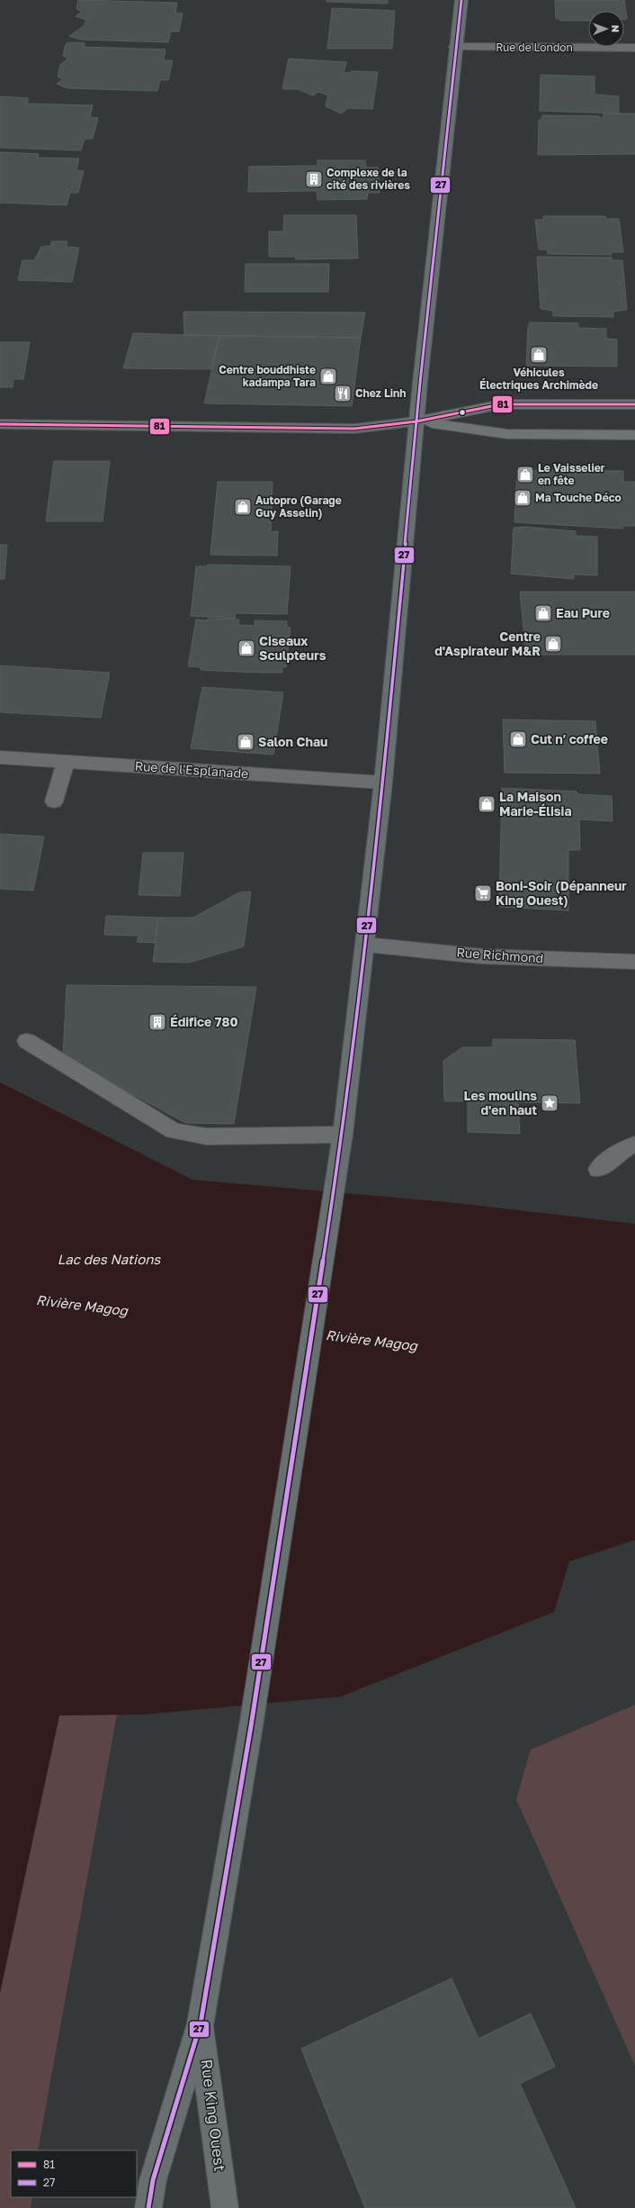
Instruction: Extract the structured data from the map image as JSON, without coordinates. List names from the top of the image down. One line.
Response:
{"streets":{"main road":["Rue King Ouest"],"street":["Rue de London","Rue de l'Esplanade","Rue Richmond"]},"water":["Lac des Nations","Rivière Magog"],"places":{"building":["Complexe de la cité des rivières","Édifice 780"],"shop":["Véhicules Électriques Archimède","Centre bouddhiste kadampa Tara","Le Vaisselier en fête","Ma Touche Déco","Autopro (Garage Guy Asselin)","Eau Pure","Centre d'Aspirateur M&R","Ciseaux Sculpteurs","Cut n′ coffee","Salon Chau","La Maison Marie-Élisia"],"restaurant":["Chez Linh"],"supermarket":["Boni-Soir (Dépanneur King Ouest)"],"place":["Les moulins d'en haut"]},"lines":["transit line 27","transit line 81"],"legend":["81","27"],"north":"right"}
